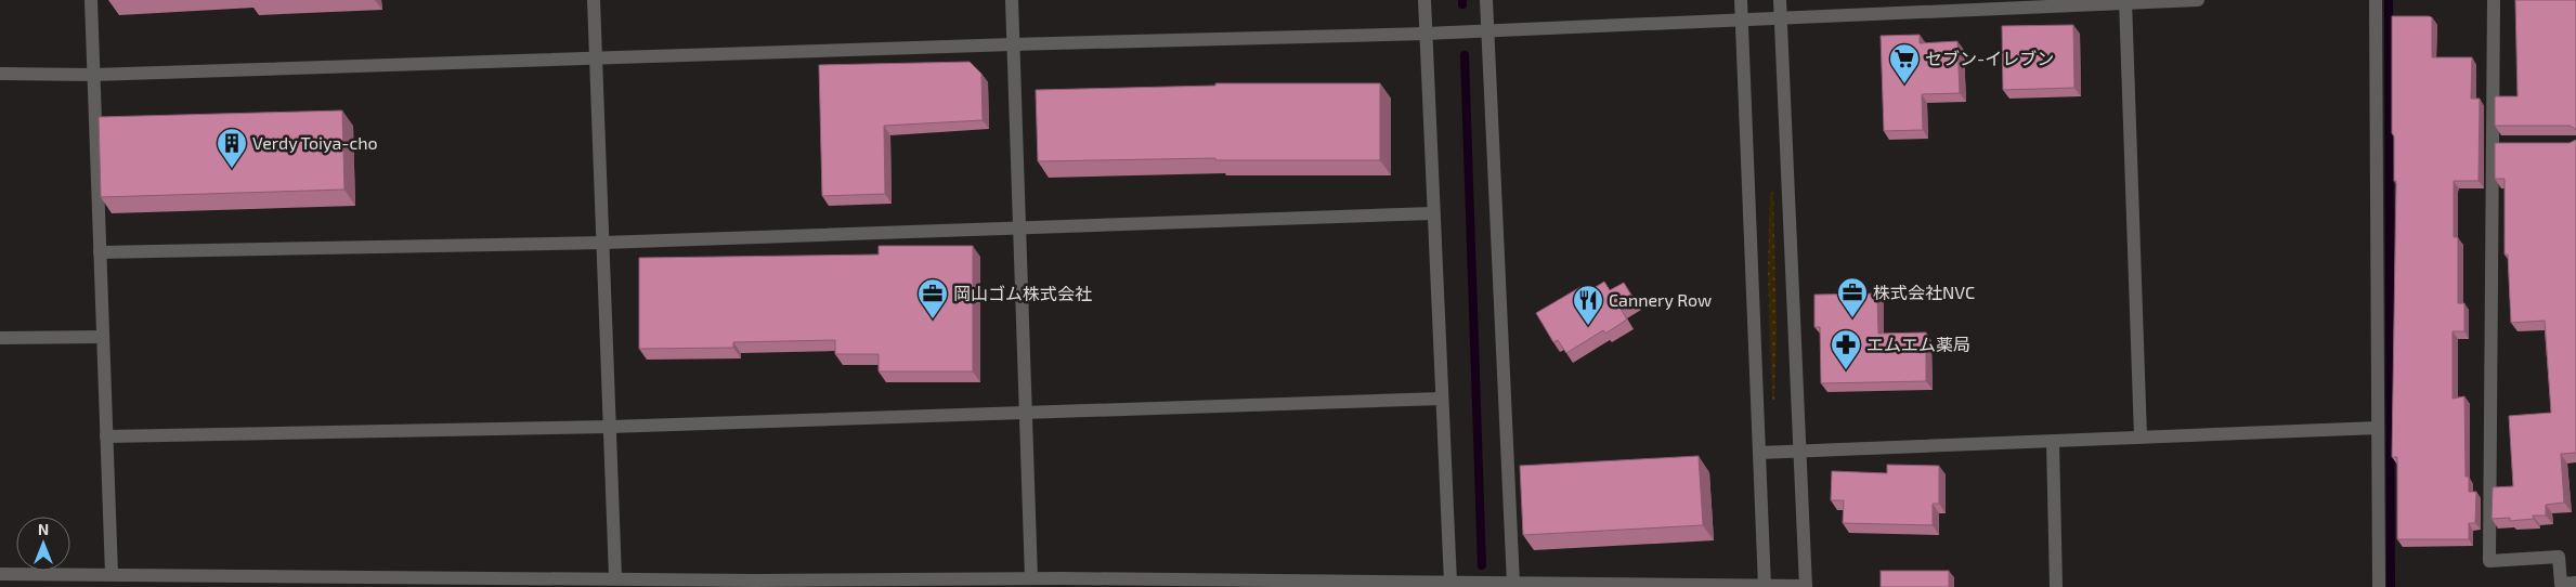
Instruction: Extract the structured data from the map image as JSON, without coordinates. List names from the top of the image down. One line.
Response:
{"places":{"supermarket":["セブン-イレブン"],"building":["Verdy Toiya-cho"],"office":["株式会社NVC","岡山ゴム株式会社"],"restaurant":["Cannery Row"],"pharmacy":["エムエム薬局"]},"north":"top"}
